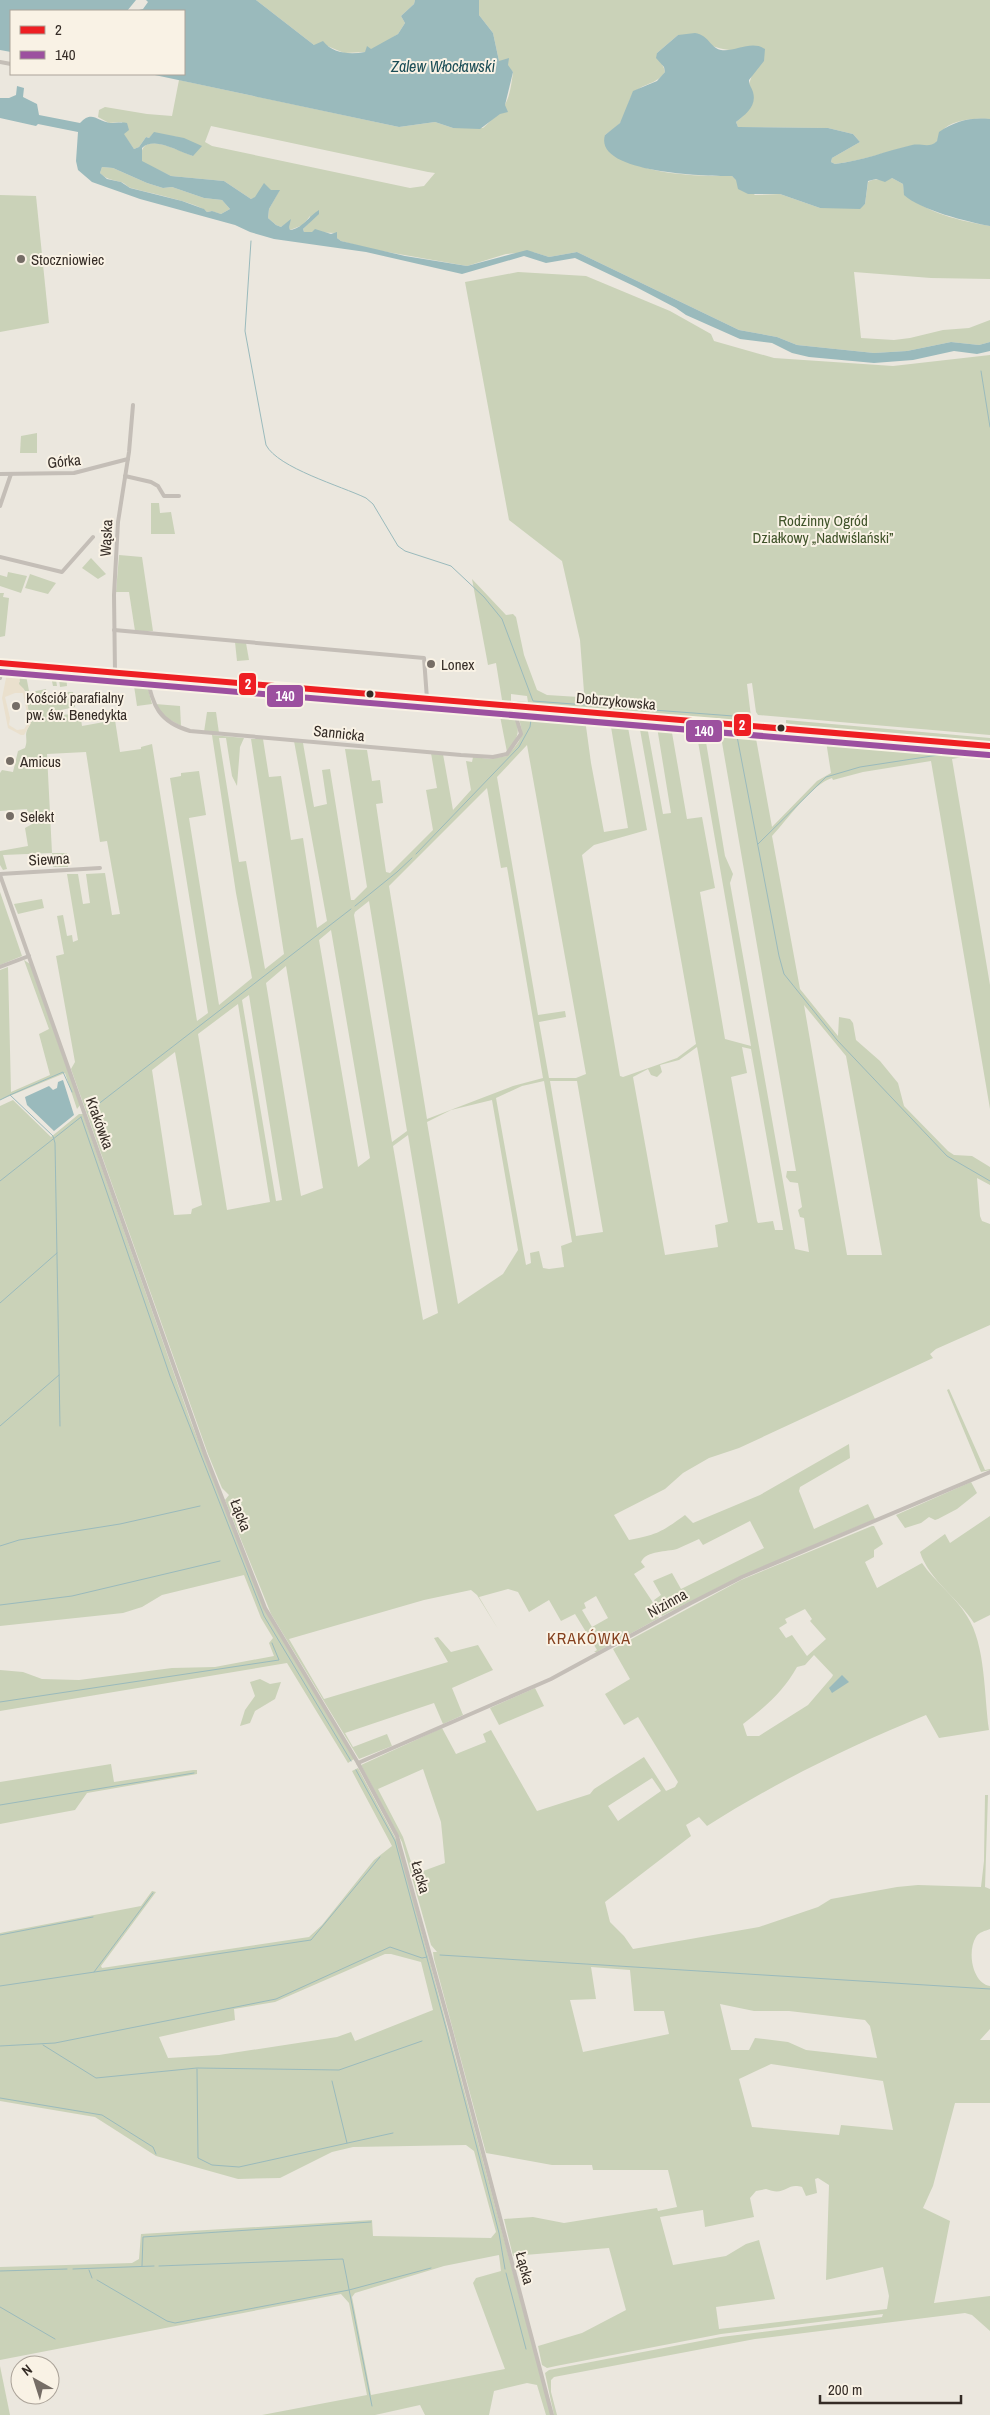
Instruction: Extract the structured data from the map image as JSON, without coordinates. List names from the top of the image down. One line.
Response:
{"streets":{"main road":["Dobrzykowska"],"street":["Górka","Wąska","Sannicka","Siewna","Krakówka","Łącka","Nizinna"]},"crossings":[["Górka","Wąska"],["Wąska","Dobrzykowska"],["Dobrzykowska","Sannicka"],["Siewna","Krakówka"],["Krakówka","Łącka"],["Łącka","Nizinna"]],"districts":["KRAKÓWKA"],"water":["Zalew Włocławski"],"parks":["Rodzinny Ogród Działkowy „Nadwiślański”"],"places":["Stoczniowiec","Lonex","Kościół parafialny pw. św. Benedykta","Amicus","Selekt"],"lines":["transit line 2","transit line 140"],"legend":["2","140"],"scale_bar":"200 m","north":"top left"}
